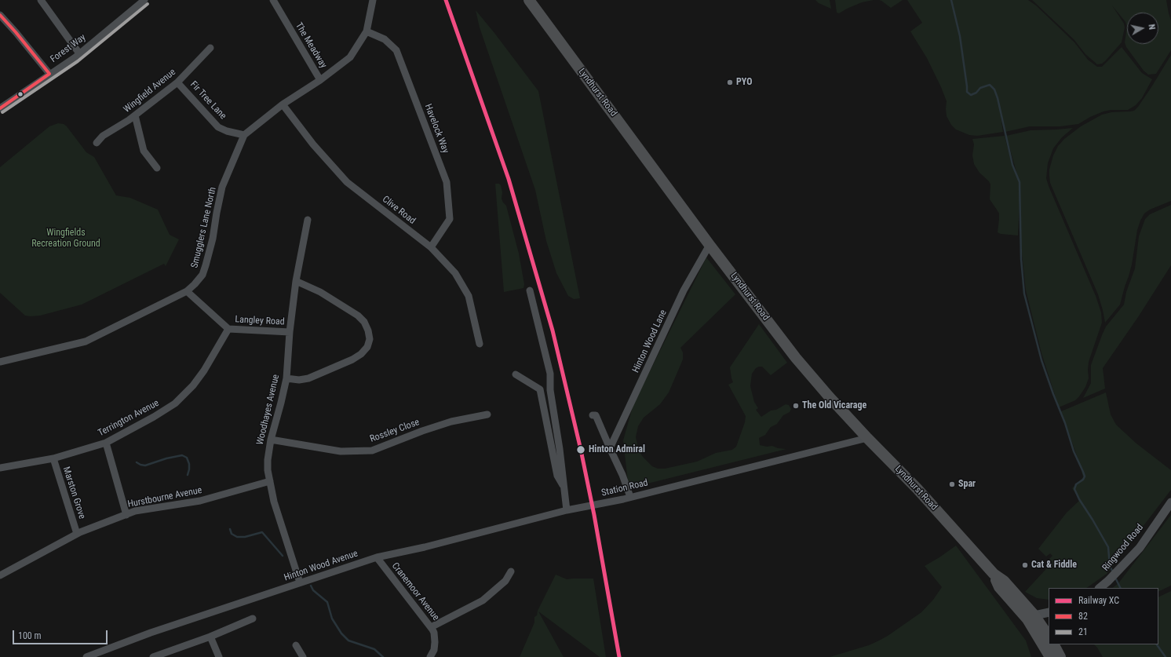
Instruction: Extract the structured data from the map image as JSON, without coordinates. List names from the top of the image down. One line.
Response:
{"streets":{"main road":["Lyndhurst Road"],"street":["The Meadway","Forest Way","Wingfield Avenue","Fir Tree Lane","Havelock Way","Clive Road","Smugglers Lane North","Langley Road","Hinton Wood Lane","Woodhayes Avenue","Terrington Avenue","Rossley Close","Station Road","Marston Grove","Hurstbourne Avenue","Ringwood Road","Hinton Wood Avenue","Cranemoor Avenue"]},"crossings":[["The Meadway","Havelock Way"],["The Meadway","Smugglers Lane North"],["Wingfield Avenue","Fir Tree Lane"],["Lyndhurst Road","Hinton Wood Lane"],["Lyndhurst Road","Station Road"],["Fir Tree Lane","Smugglers Lane North"],["Havelock Way","Clive Road"],["Clive Road","Smugglers Lane North"],["Smugglers Lane North","Langley Road"],["Langley Road","Woodhayes Avenue"],["Langley Road","Terrington Avenue"],["Woodhayes Avenue","Rossley Close"],["Woodhayes Avenue","Hurstbourne Avenue"],["Woodhayes Avenue","Hinton Wood Avenue"],["Terrington Avenue","Marston Grove"],["Station Road","Hinton Wood Avenue"],["Marston Grove","Hurstbourne Avenue"],["Hinton Wood Avenue","Cranemoor Avenue"]],"parks":["Wingfields Recreation Ground"],"places":["PYO","The Old Vicarage","Hinton Admiral","Spar","Cat & Fiddle"],"lines":["rail line XC","transit line 21","transit line 82"],"legend":["Railway XC","82","21"],"scale_bar":"100 m","north":"right"}
